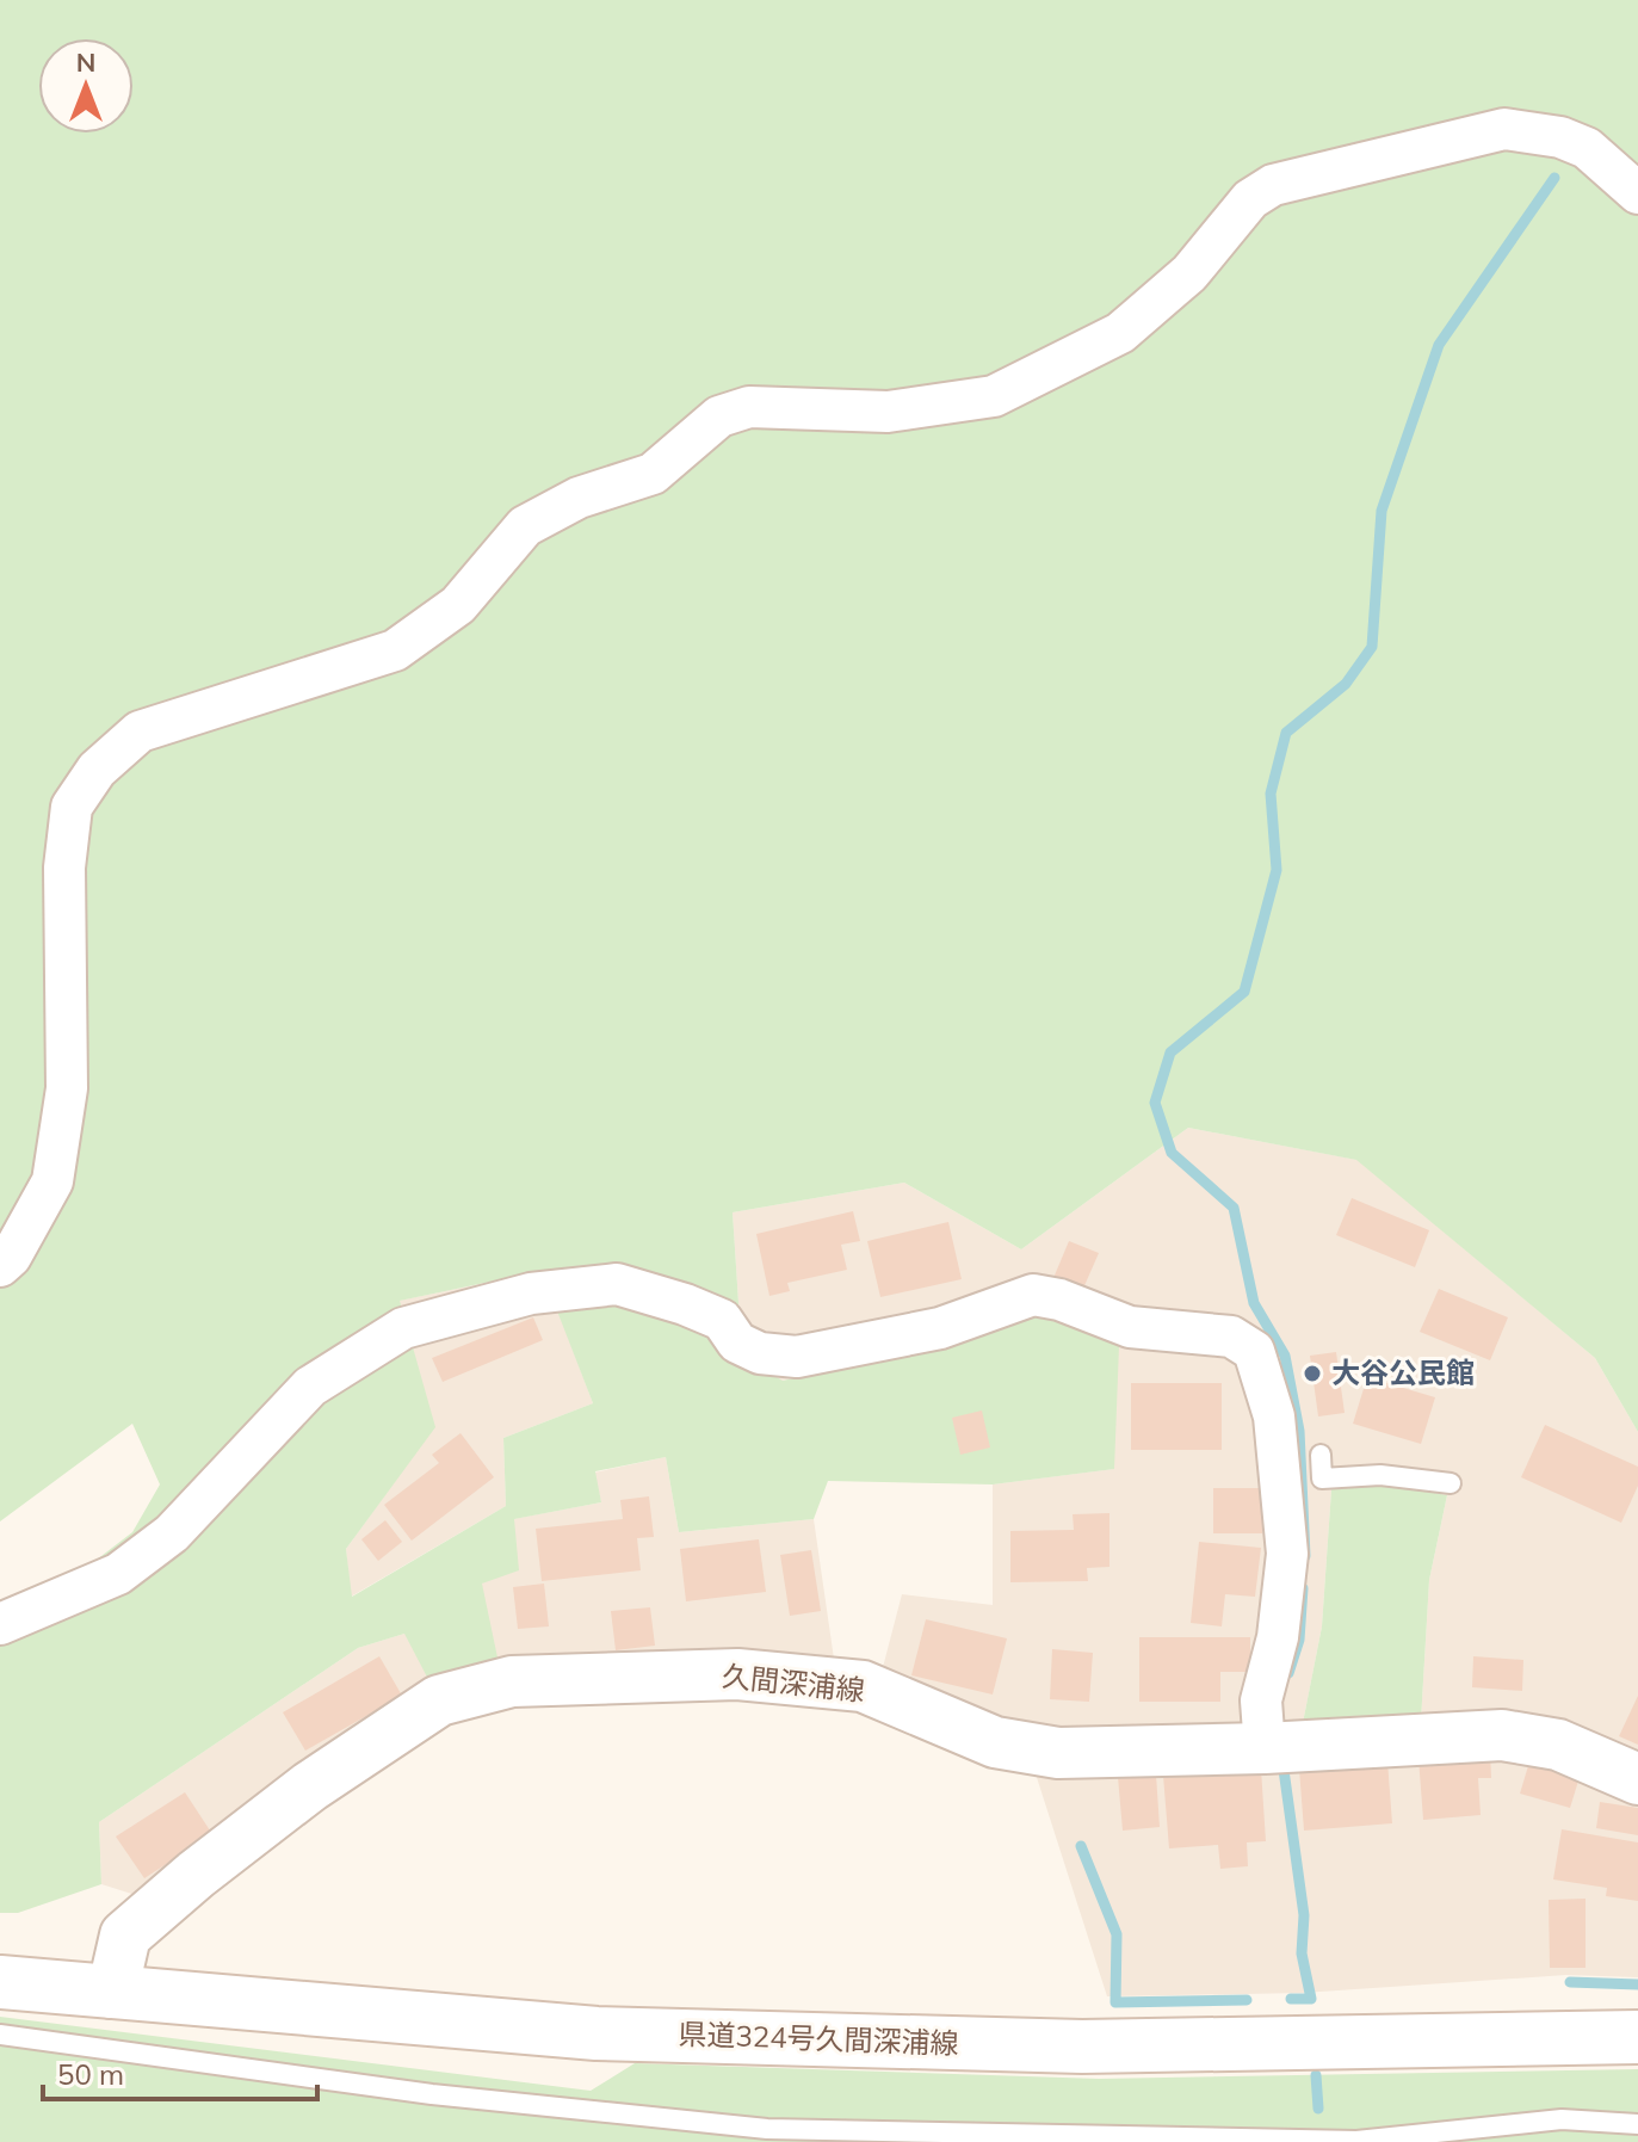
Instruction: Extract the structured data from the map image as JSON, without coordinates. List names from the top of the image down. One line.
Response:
{"streets":{"main road":["県道324号久間深浦線"],"street":["久間深浦線"]},"crossings":[["久間深浦線","県道324号久間深浦線"]],"places":["大谷公民館"],"scale_bar":"50 m","north":"top"}
